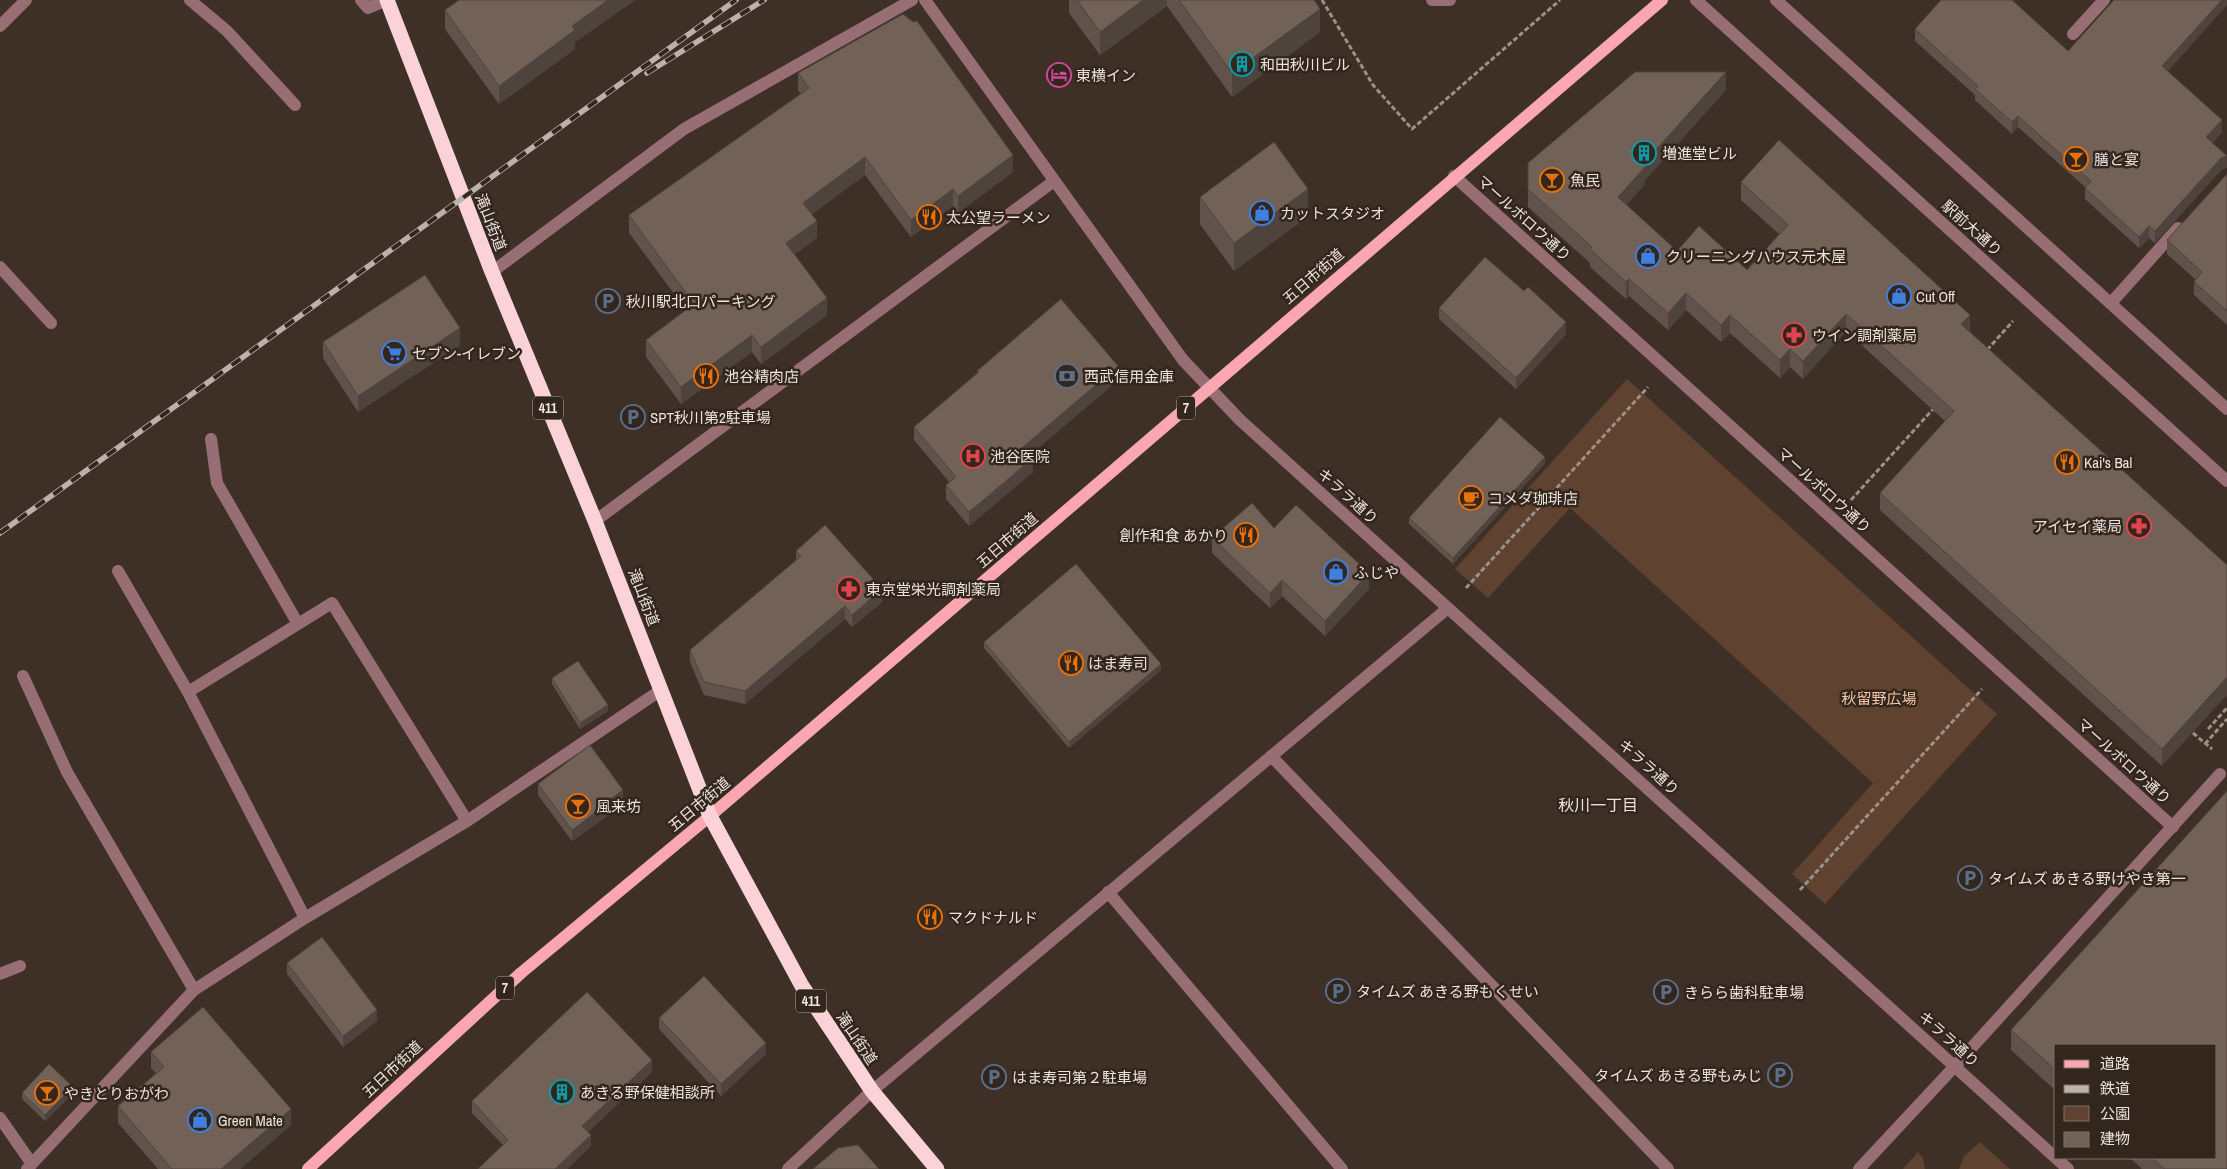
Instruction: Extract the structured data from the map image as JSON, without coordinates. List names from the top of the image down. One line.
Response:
{"streets":{"highway":["滝山街道","411"],"main road":["五日市街道","7"],"street":["マールボロウ通り","駅前大通り","キララ通り"]},"crossings":[["マールボロウ通り","五日市街道"],["滝山街道","五日市街道"],["五日市街道","キララ通り"]],"districts":["秋川一丁目"],"parks":["秋留野広場"],"places":{"building":["和田秋川ビル","増進堂ビル","あきる野保健相談所"],"hotel":["東横イン"],"bar":["膳と宴","魚民","風来坊","やきとりおがわ"],"shop":["カットスタジオ","クリーニングハウス元木屋","Cut Off","ふじや","Green Mate"],"restaurant":["太公望ラーメン","池谷精肉店","Kai's Bal","創作和食 あかり","はま寿司","マクドナルド"],"parking":["秋川駅北口パーキング","SPT秋川第2駐車場","タイムズ あきる野けやき第一","タイムズ あきる野もくせい","きらら歯科駐車場","タイムズ あきる野もみじ","はま寿司第２駐車場"],"pharmacy":["ウイン調剤薬局","アイセイ薬局","東京堂栄光調剤薬局"],"supermarket":["セブン-イレブン"],"bank":["西武信用金庫"],"hospital":["池谷医院"],"cafe":["コメダ珈琲店"]},"legend":["道路","鉄道","公園","建物"]}
